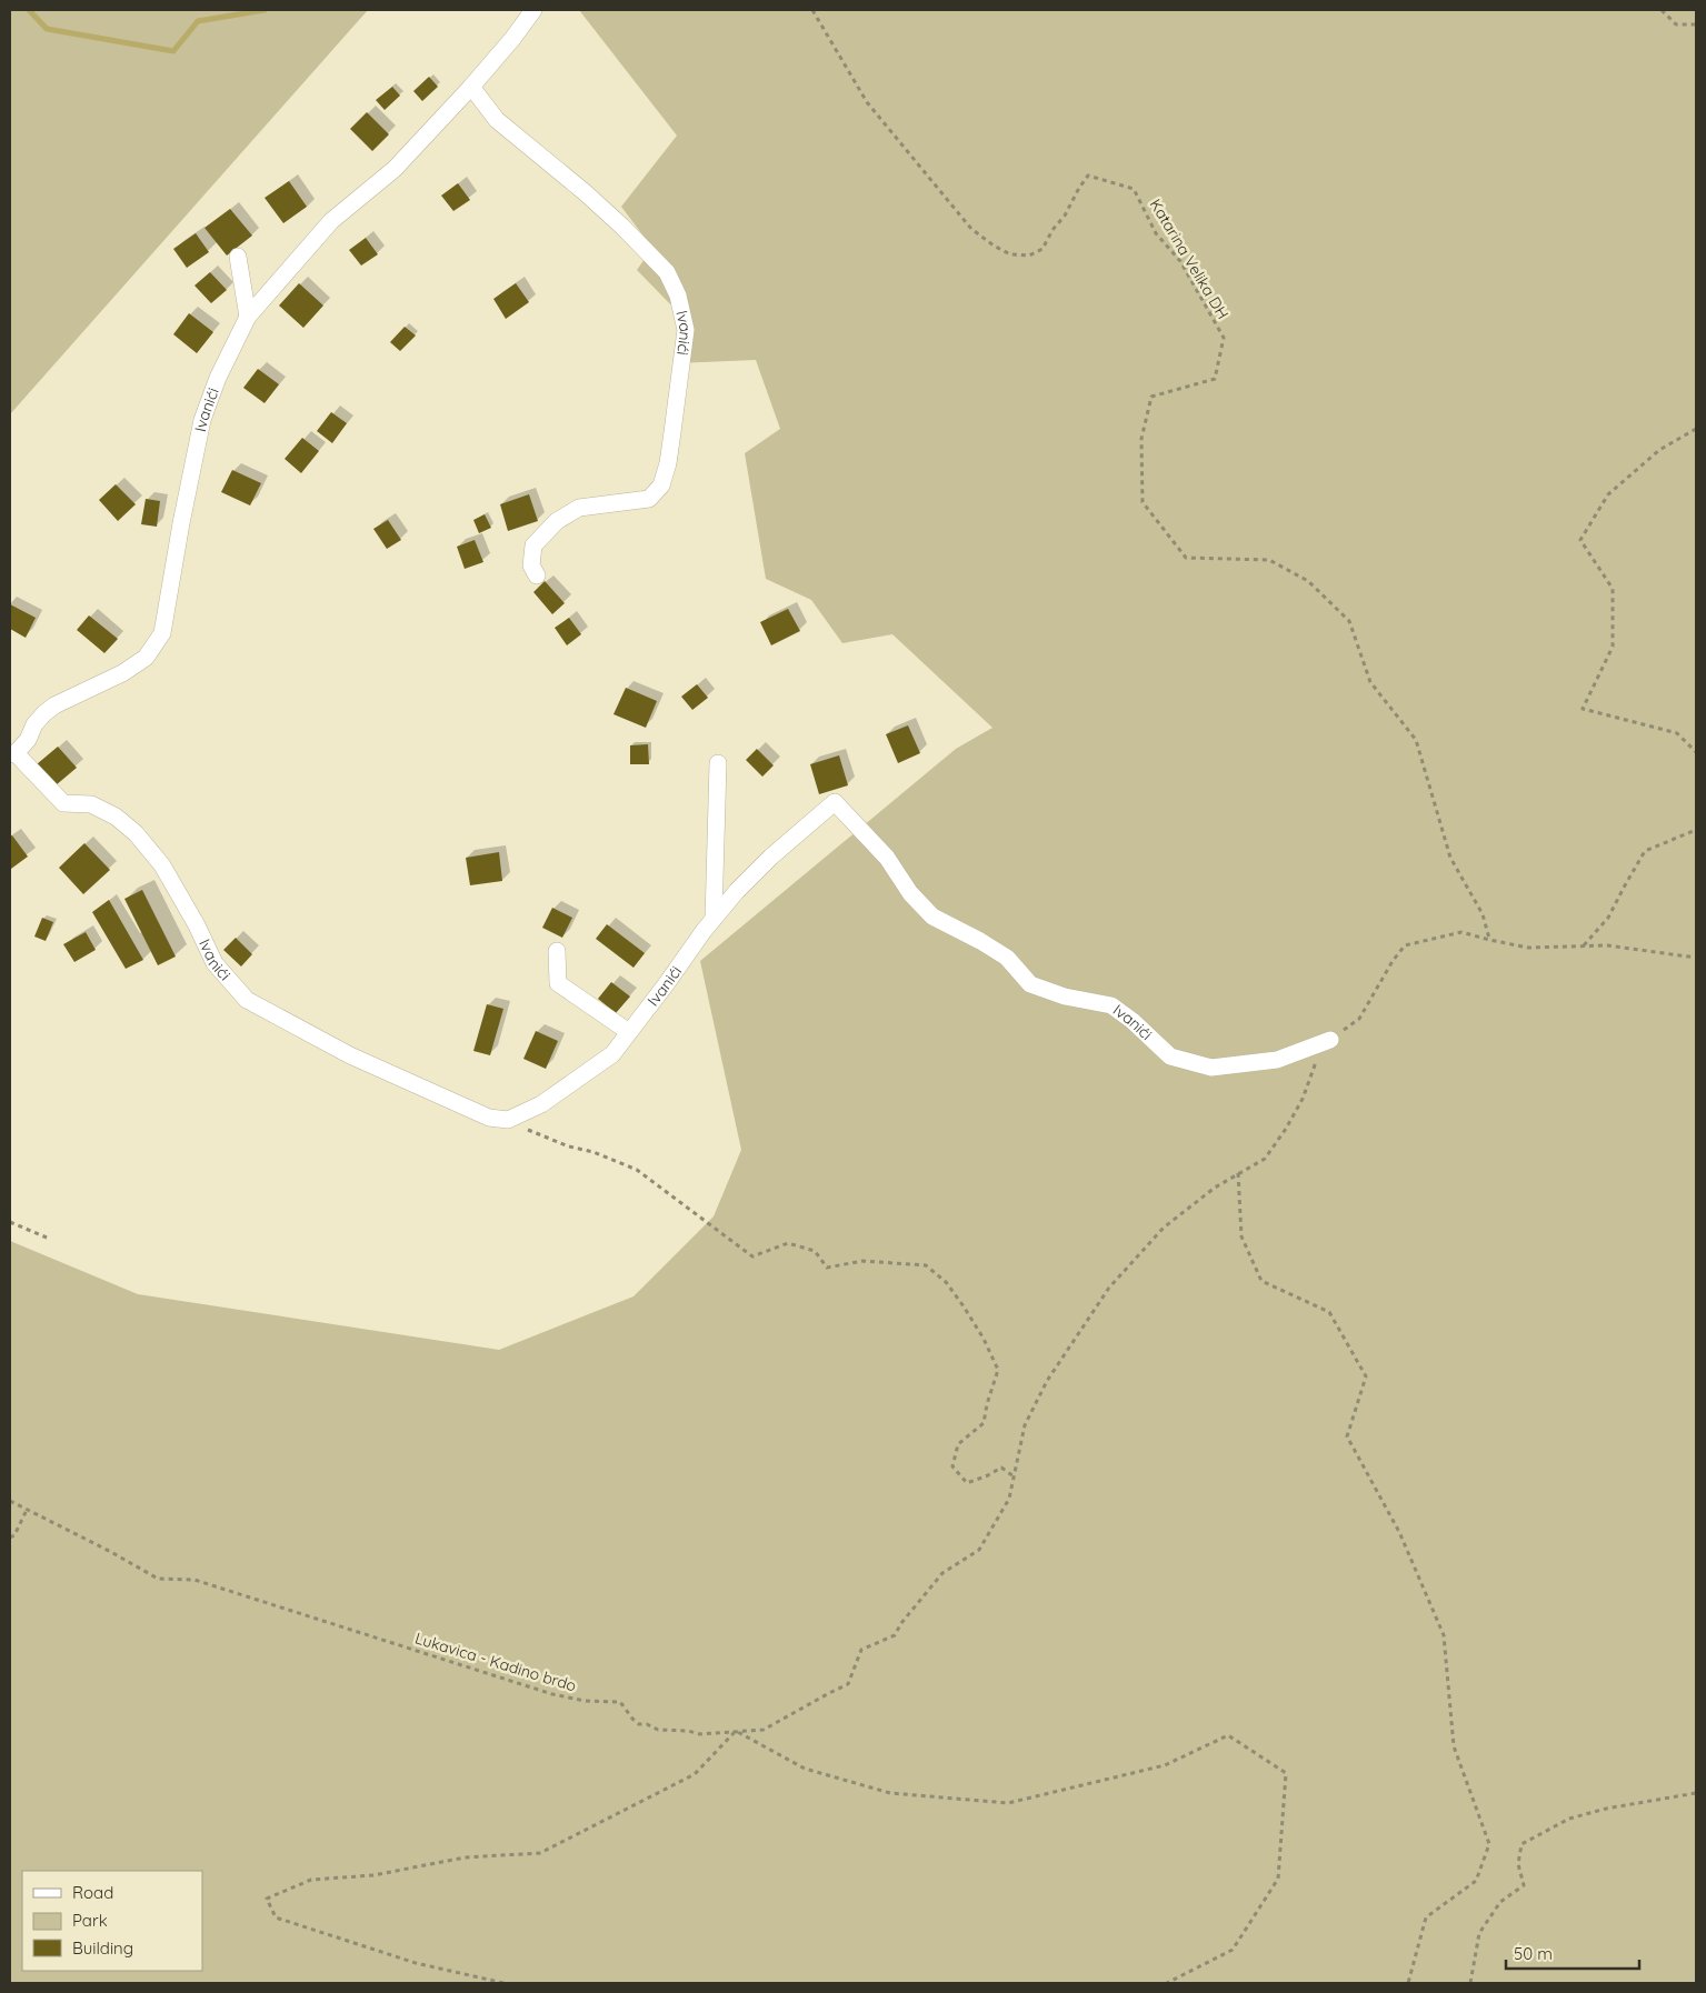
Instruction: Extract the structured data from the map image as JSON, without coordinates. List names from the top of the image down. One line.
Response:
{"streets":{"street":["Ivanići"],"path":["Katarina Velika DH","Lukavica - Kadino brdo"]},"crossings":[["Ivanići","Lukavica - Kadino brdo"]],"legend":["Road","Park","Building"],"scale_bar":"50 m"}
